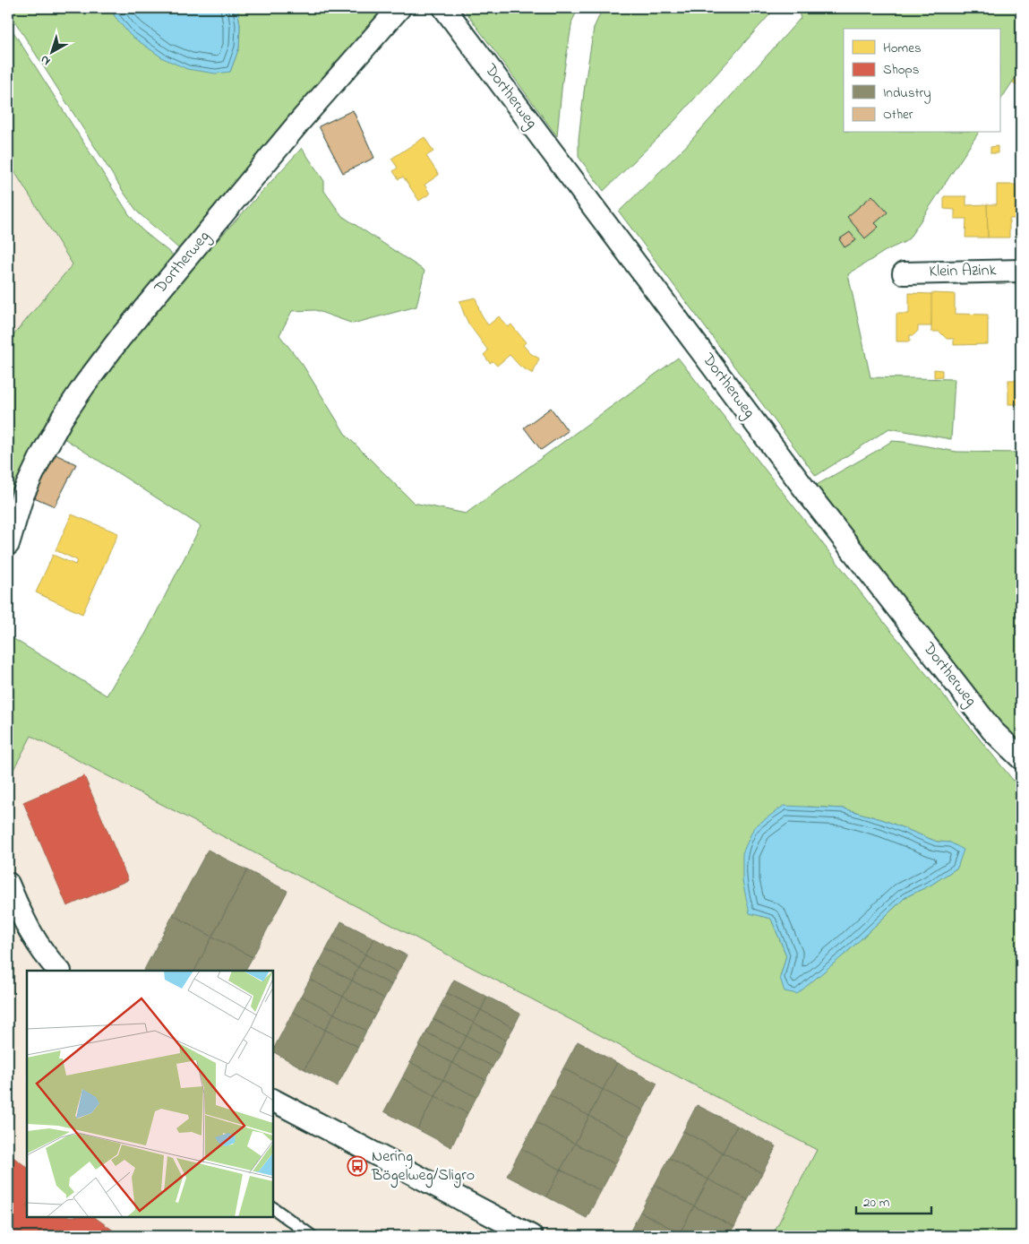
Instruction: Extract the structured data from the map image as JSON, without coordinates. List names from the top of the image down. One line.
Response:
{"streets":{"street":["Dortherweg","Klein Azink"]},"places":{"bus stop":["Nering Bögelweg/Sligro"]},"legend":["Homes","Shops","Industry","Other"],"scale_bar":"20 m","north":"bottom left"}
